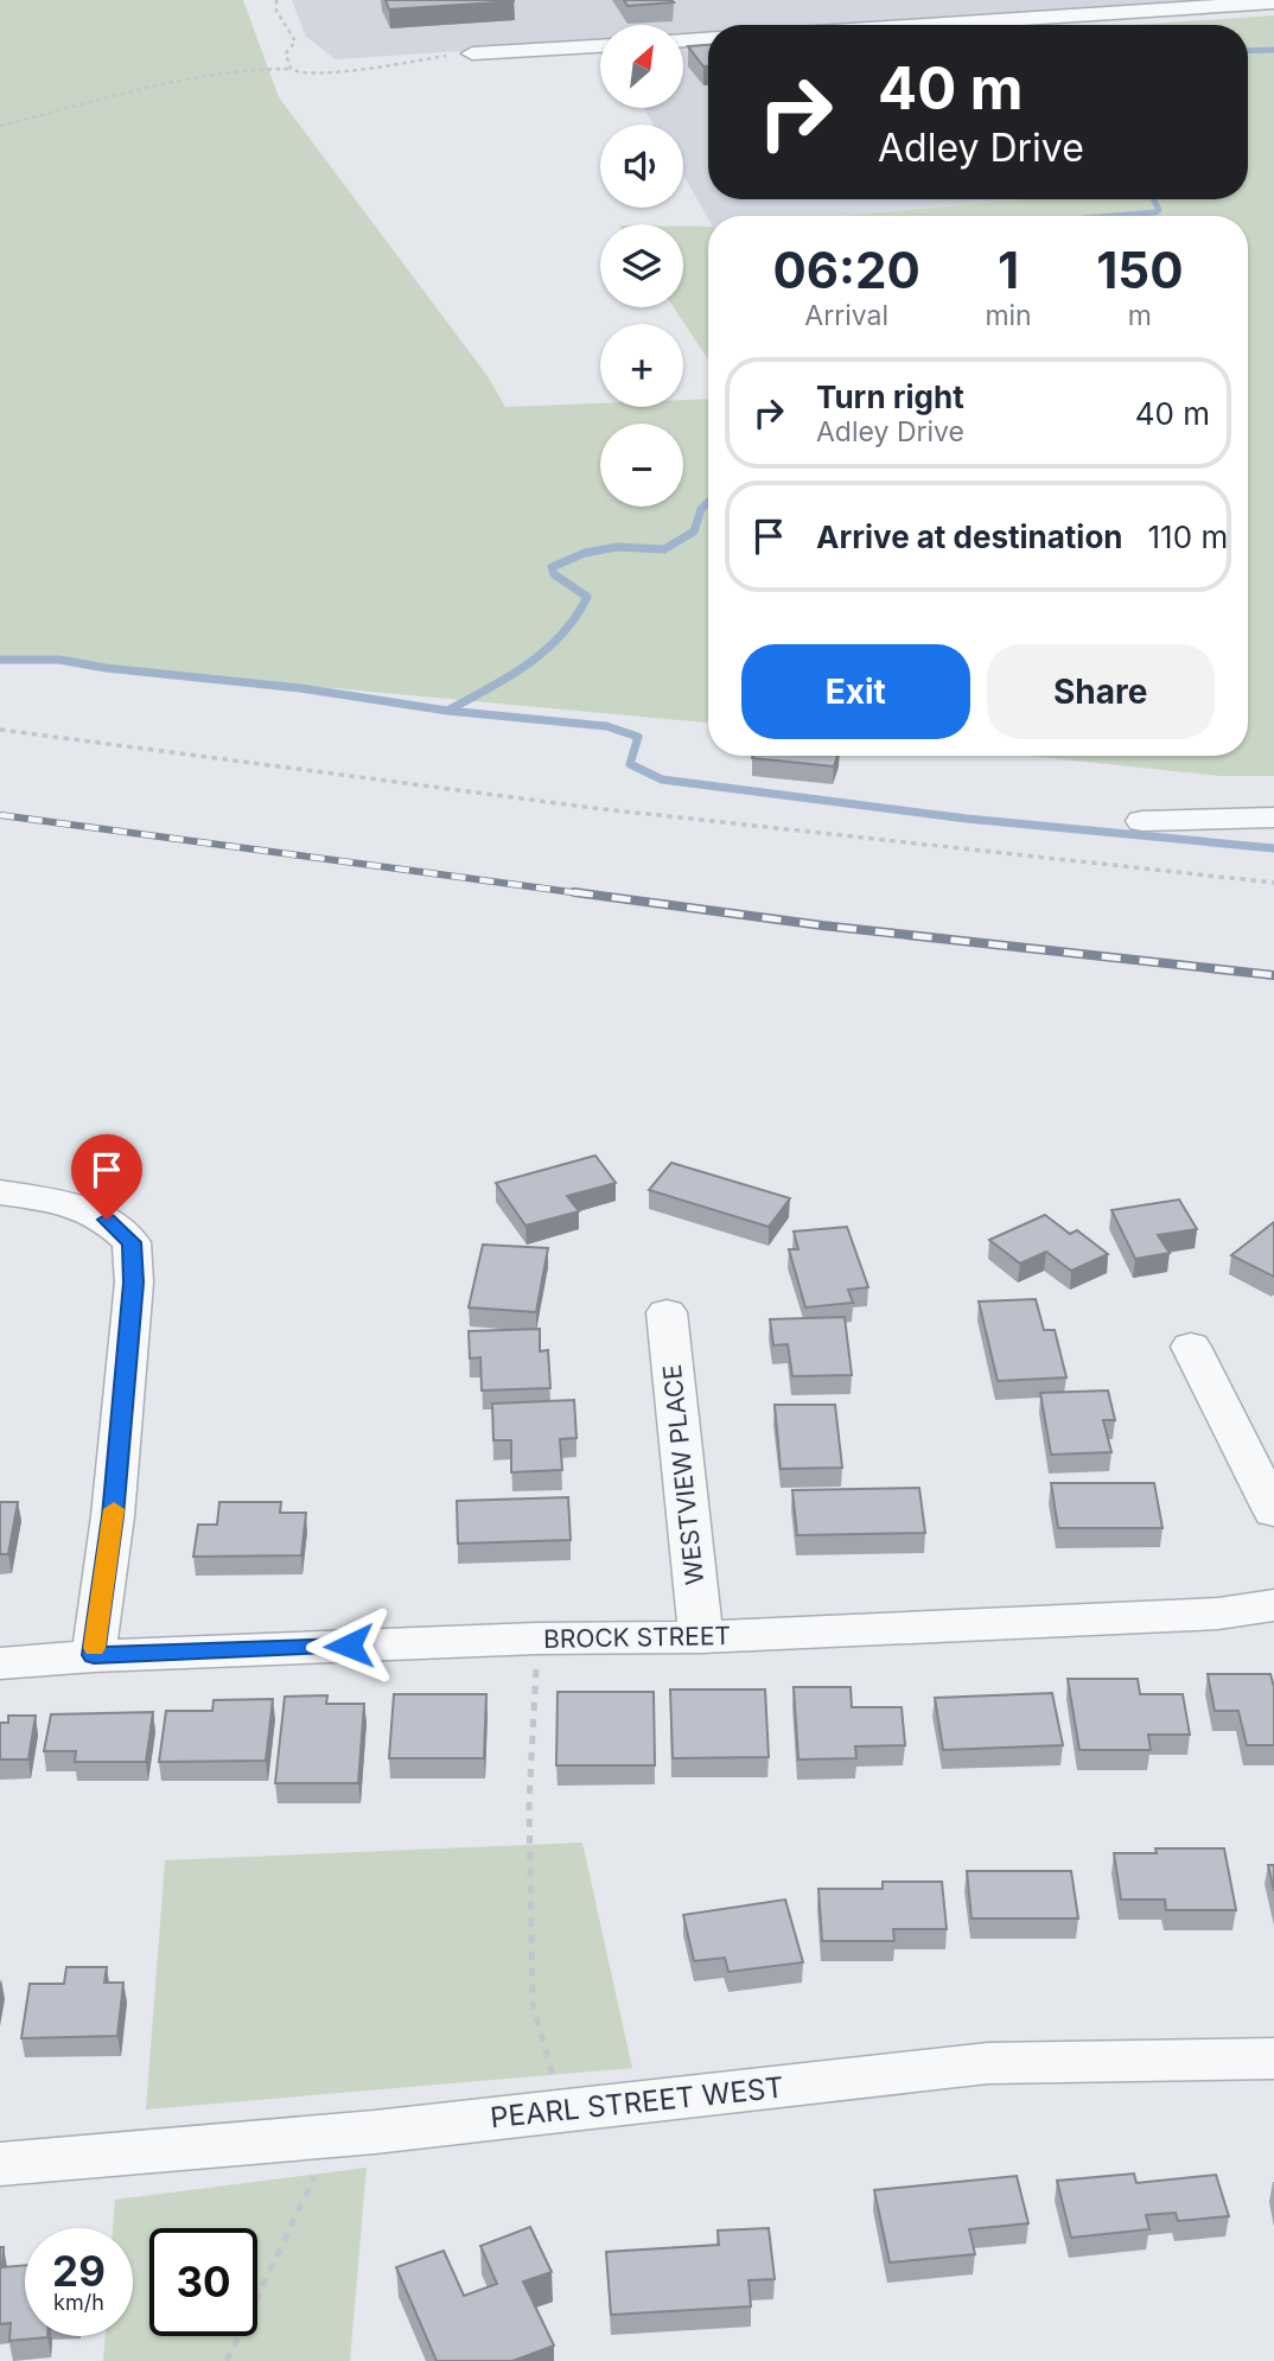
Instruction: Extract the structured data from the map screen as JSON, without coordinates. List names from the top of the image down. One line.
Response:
{"streets":{"street":["WESTVIEW PLACE","BROCK STREET","PEARL STREET WEST"]},"crossings":[["WESTVIEW PLACE","BROCK STREET"]],"north":"top right","page":{"map_buttons":["+","−"],"turn":["40 m","Adley Drive"],"eta":["06:20","Arrival","1","min","150","m"],"list":[{"name":"Turn right","note":"Adley Drive","value":"40 m"},{"name":"Arrive at destination","value":"110 m"}],"buttons":["Exit","Share"],"speed":"29 km/h","limit":"30"}}
